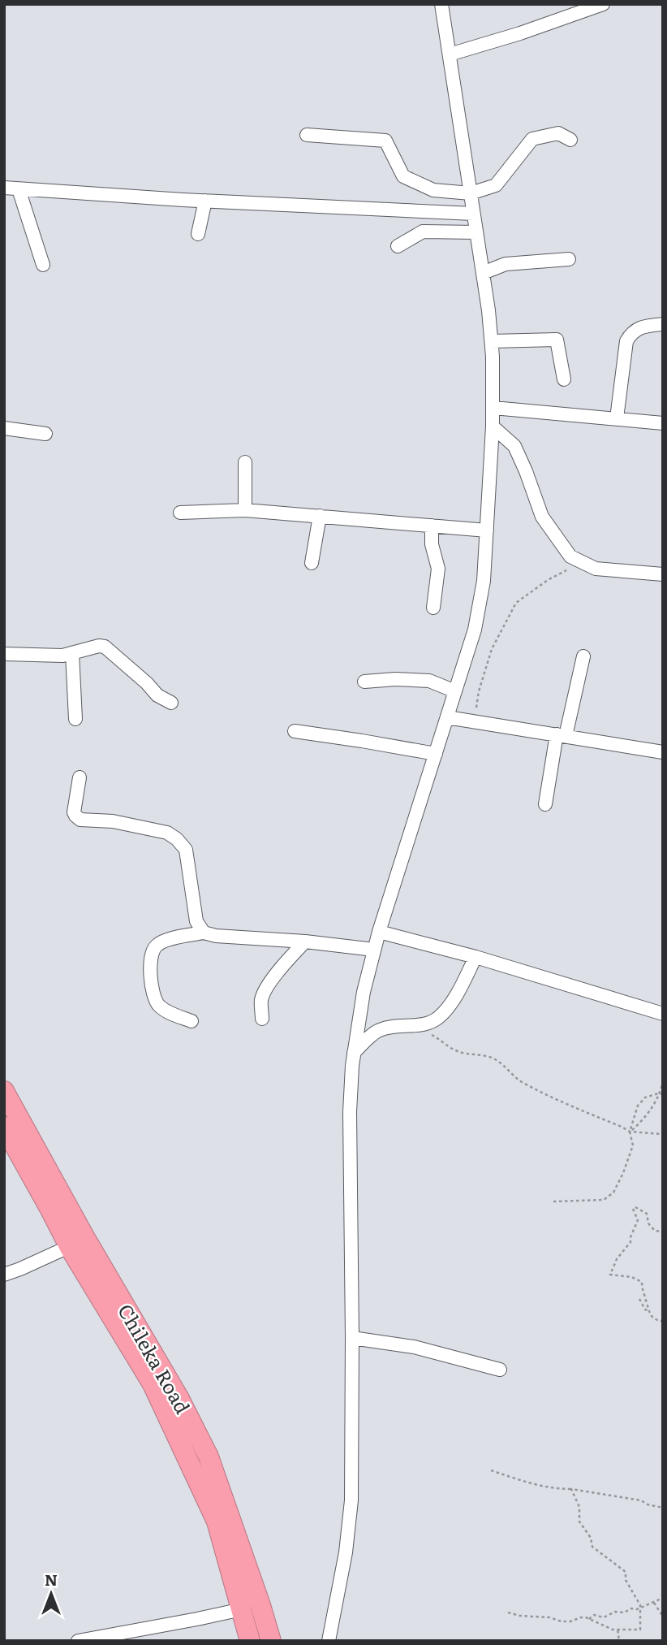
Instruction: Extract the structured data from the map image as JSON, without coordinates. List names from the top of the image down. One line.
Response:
{"streets":{"highway":["Chileka Road"]},"north":"top"}
